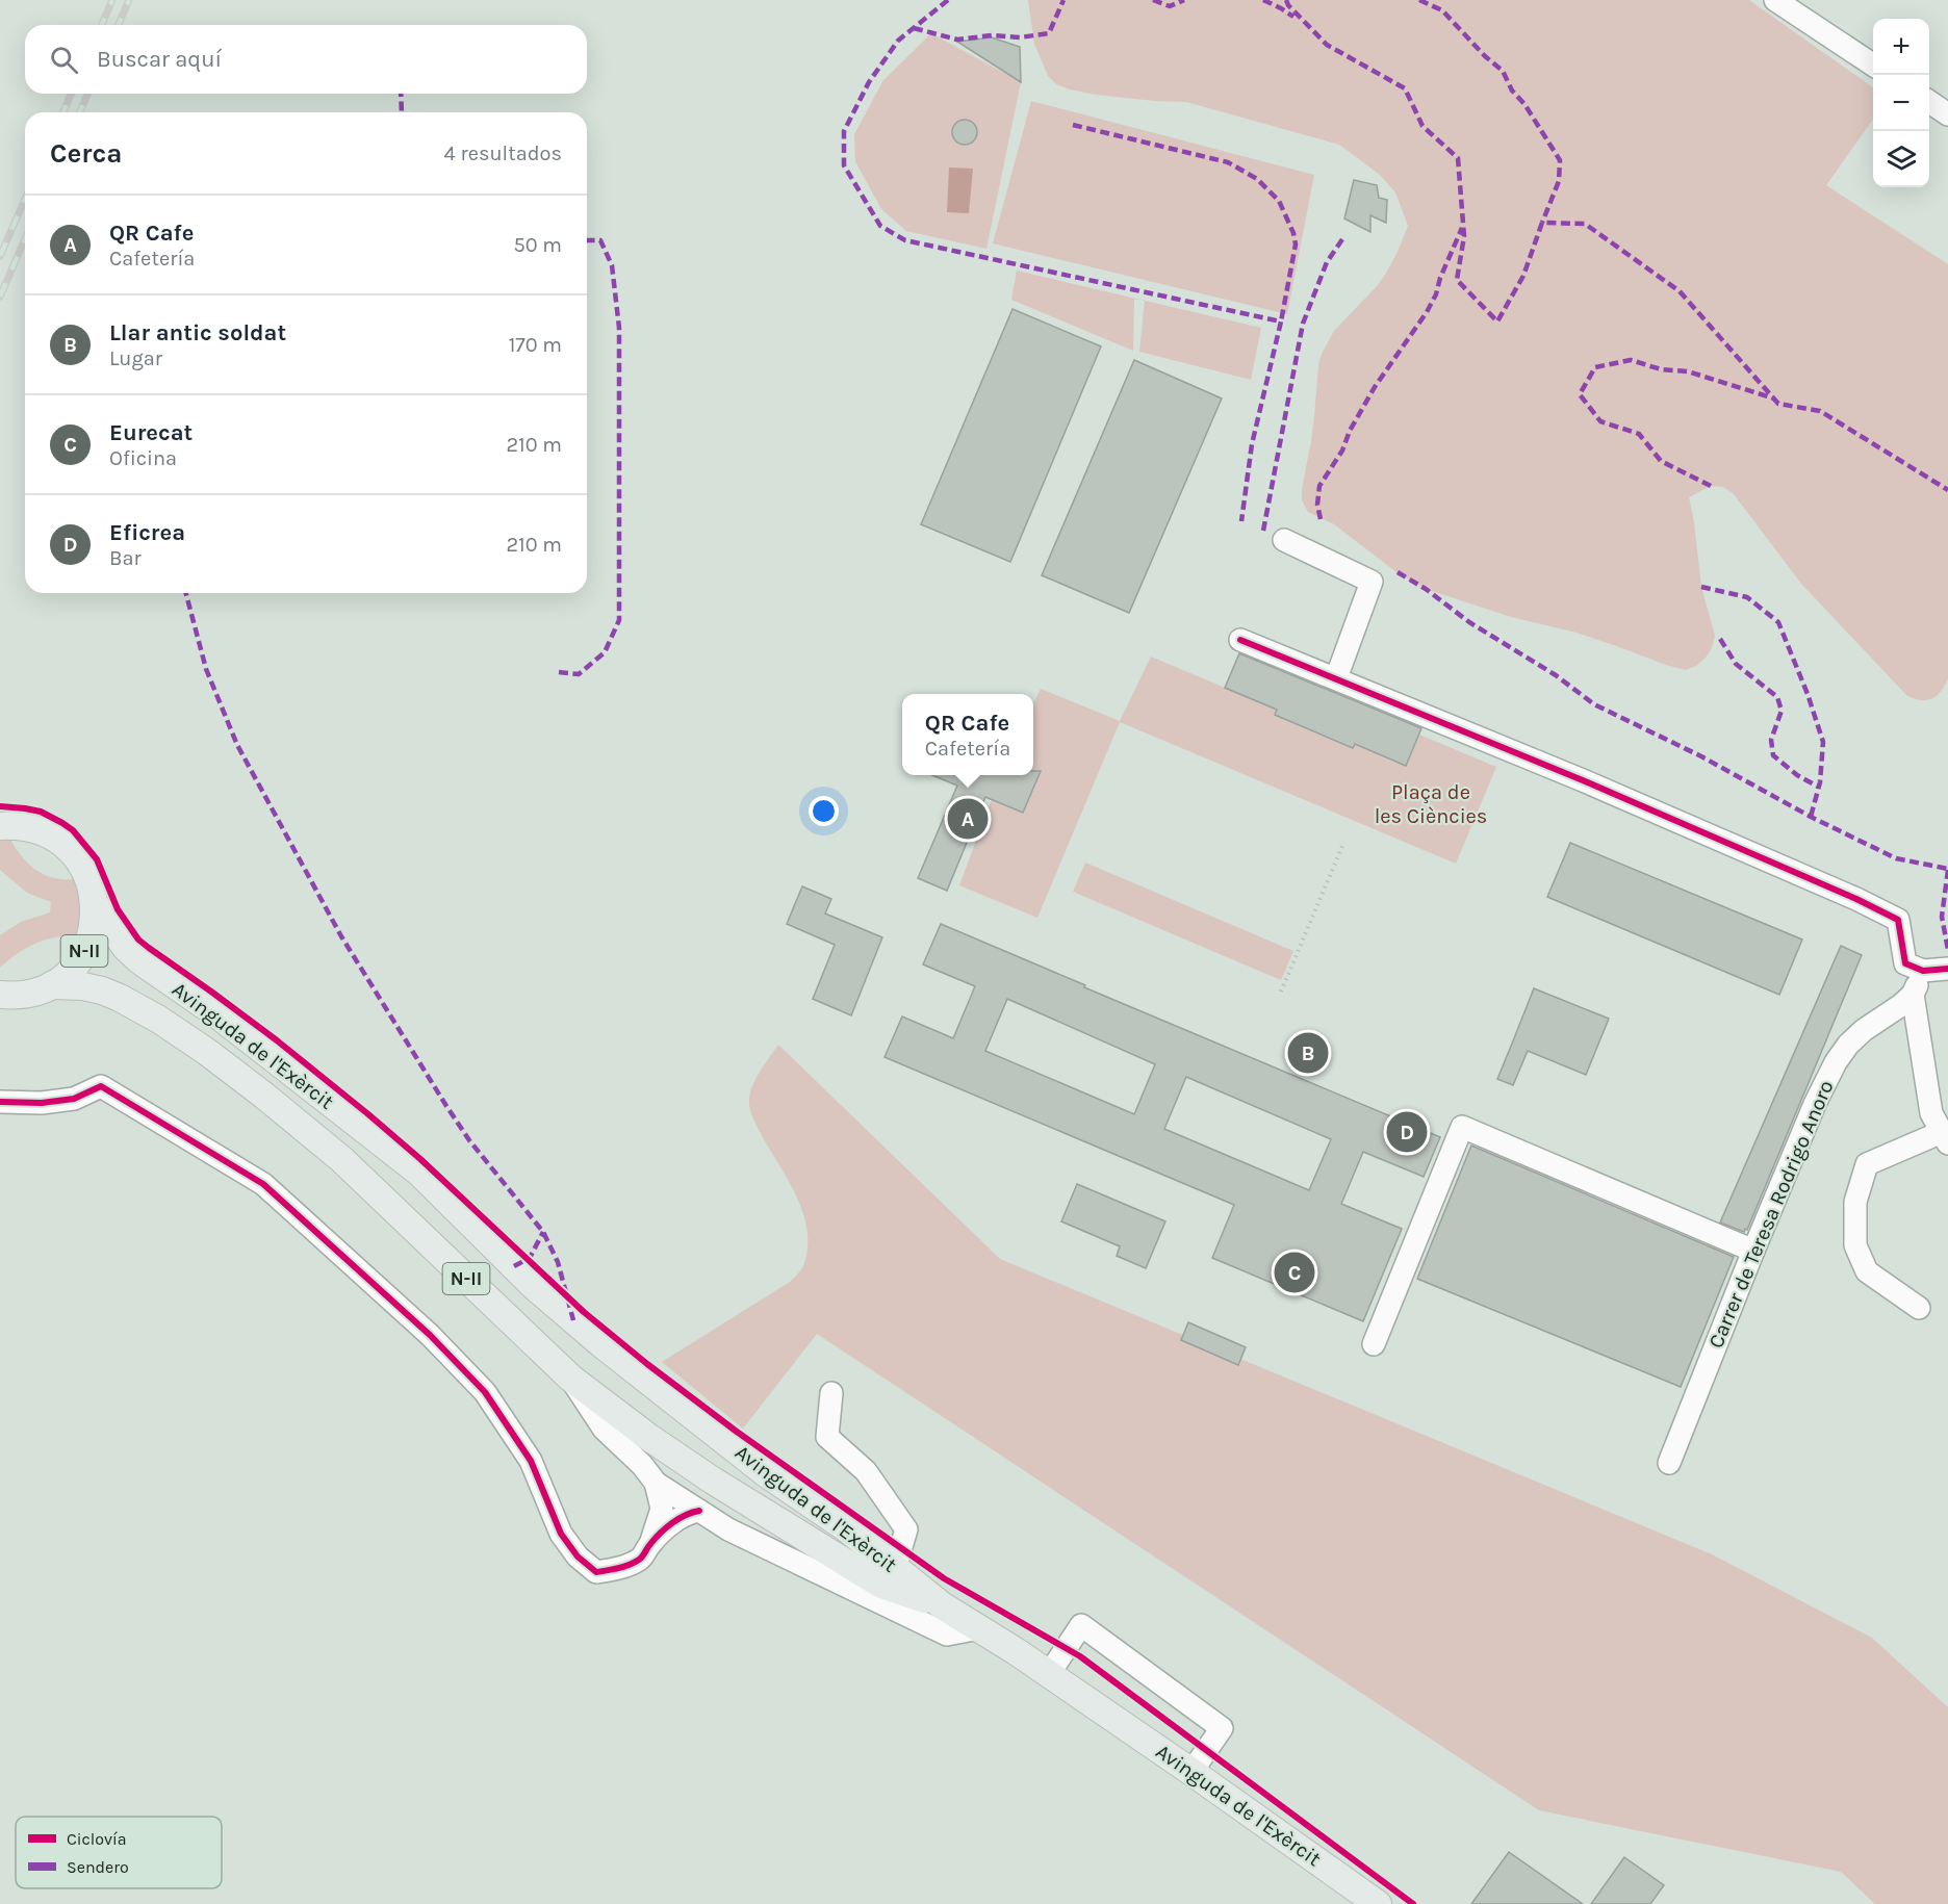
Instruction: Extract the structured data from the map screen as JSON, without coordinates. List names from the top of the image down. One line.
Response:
{"streets":{"main road":["N-II","Avinguda de l'Exèrcit"],"street":["Carrer de Teresa Rodrigo Anoro"]},"crossings":[["N-II","Avinguda de l'Exèrcit"]],"parks":["Plaça de les Ciències"],"legend":["Ciclovía","Sendero"],"page":{"map_buttons":["+","−"],"search":"Buscar aquí","heading":["Cerca","4 resultados"],"list":[{"mark":"A","name":"QR Cafe","note":"Cafetería","value":"50 m"},{"mark":"B","name":"Llar antic soldat","note":"Lugar","value":"170 m"},{"mark":"C","name":"Eurecat","note":"Oficina","value":"210 m"},{"mark":"D","name":"Eficrea","note":"Bar","value":"210 m"}],"popup":["QR Cafe","Cafetería"],"pins":["A","B","D","C"]}}
